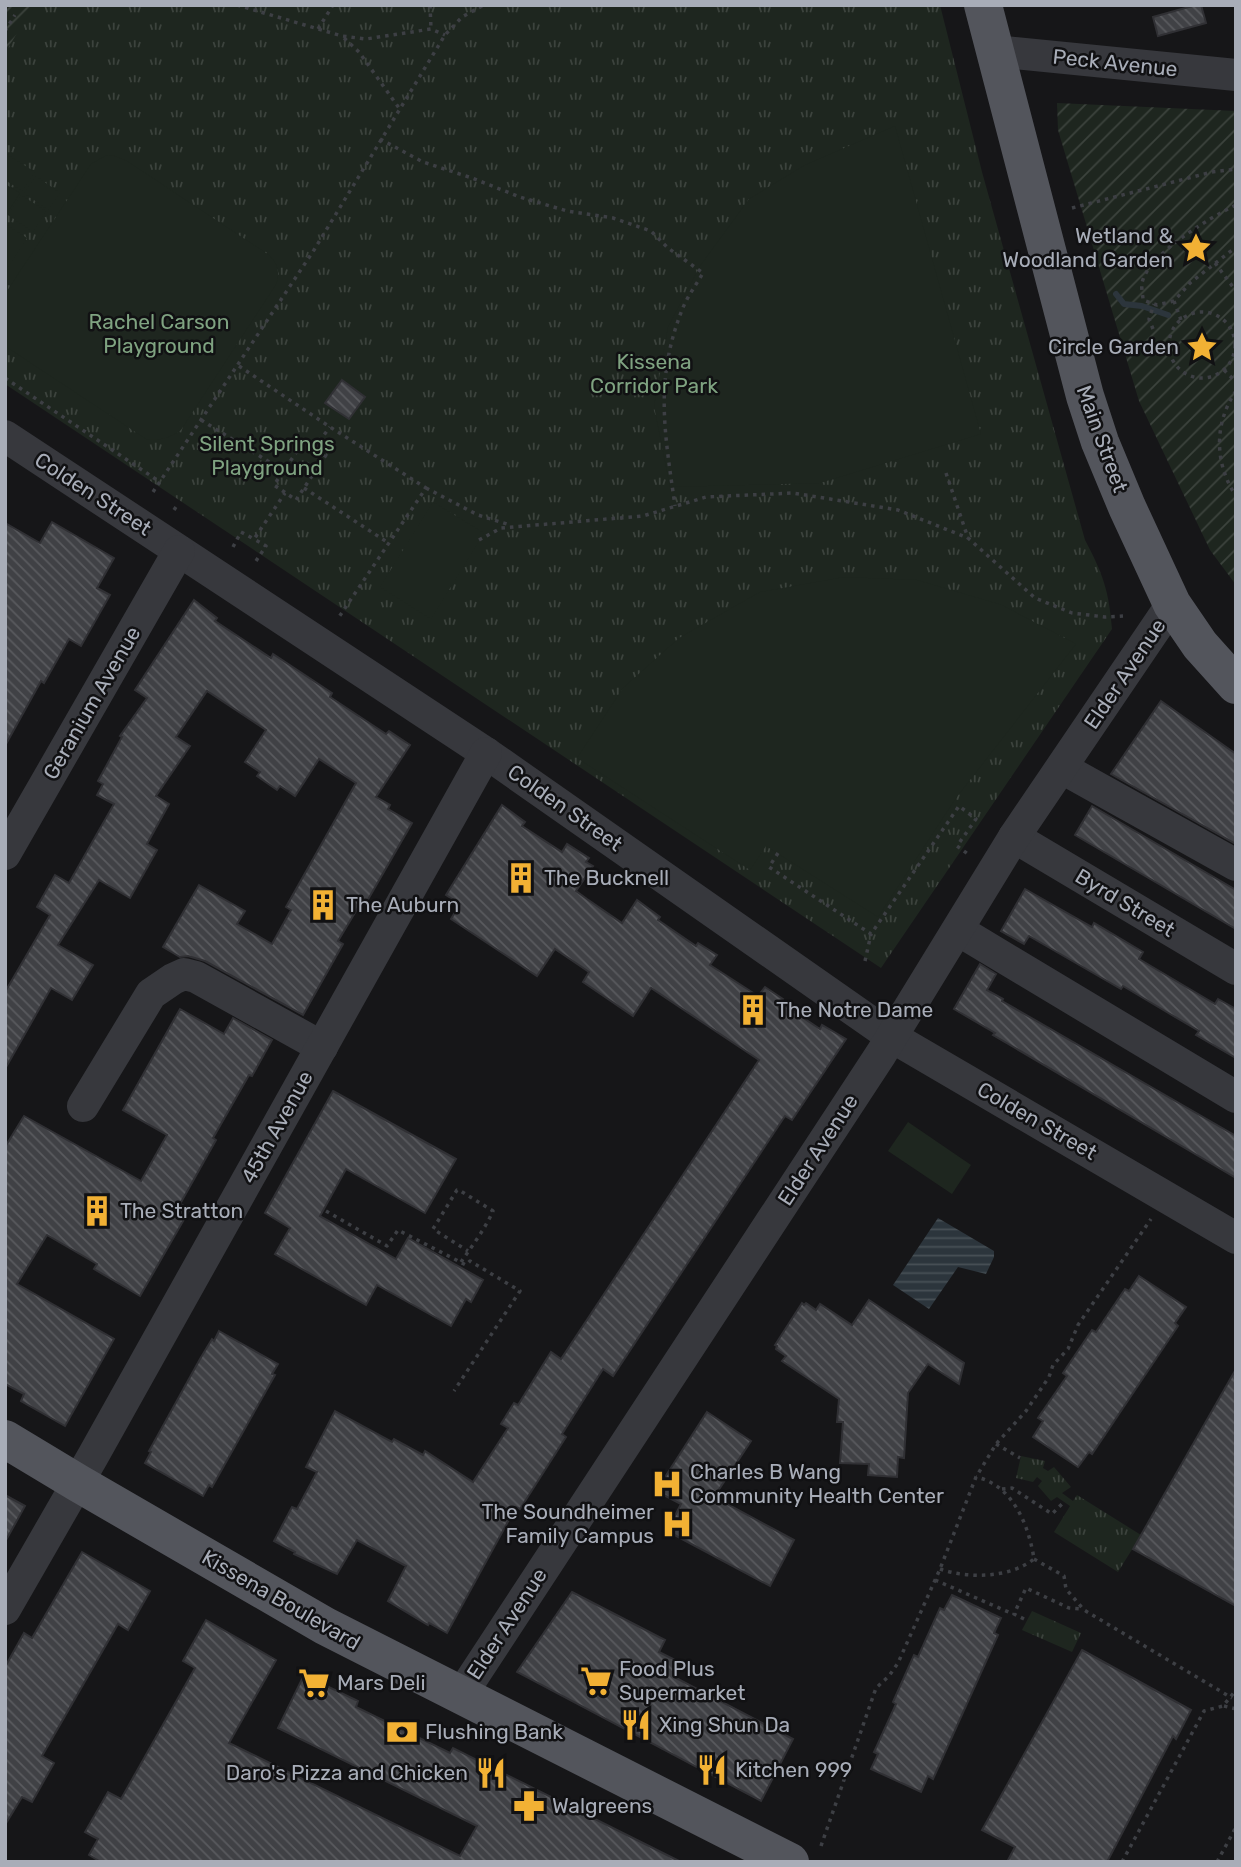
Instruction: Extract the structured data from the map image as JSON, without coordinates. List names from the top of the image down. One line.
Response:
{"streets":{"main road":["Main Street","Kissena Boulevard"],"street":["Peck Avenue","Colden Street","Elder Avenue","Geranium Avenue","Byrd Street","45th Avenue"]},"crossings":[["Peck Avenue","Main Street"],["Main Street","Elder Avenue"],["Colden Street","Elder Avenue"],["Colden Street","Geranium Avenue"],["Colden Street","45th Avenue"],["Elder Avenue","Byrd Street"],["Elder Avenue","Kissena Boulevard"],["45th Avenue","Kissena Boulevard"]],"parks":["Rachel Carson Playground","Kissena Corridor Park","Silent Springs Playground"],"places":{"place":["Wetland & Woodland Garden","Circle Garden"],"building":["The Bucknell","The Auburn","The Notre Dame","The Stratton"],"hospital":["Charles B Wang Community Health Center","The Soundheimer Family Campus"],"supermarket":["Food Plus Supermarket","Mars Deli"],"restaurant":["Xing Shun Da","Kitchen 999","Daro's Pizza and Chicken"],"bank":["Flushing Bank"],"pharmacy":["Walgreens"]}}
